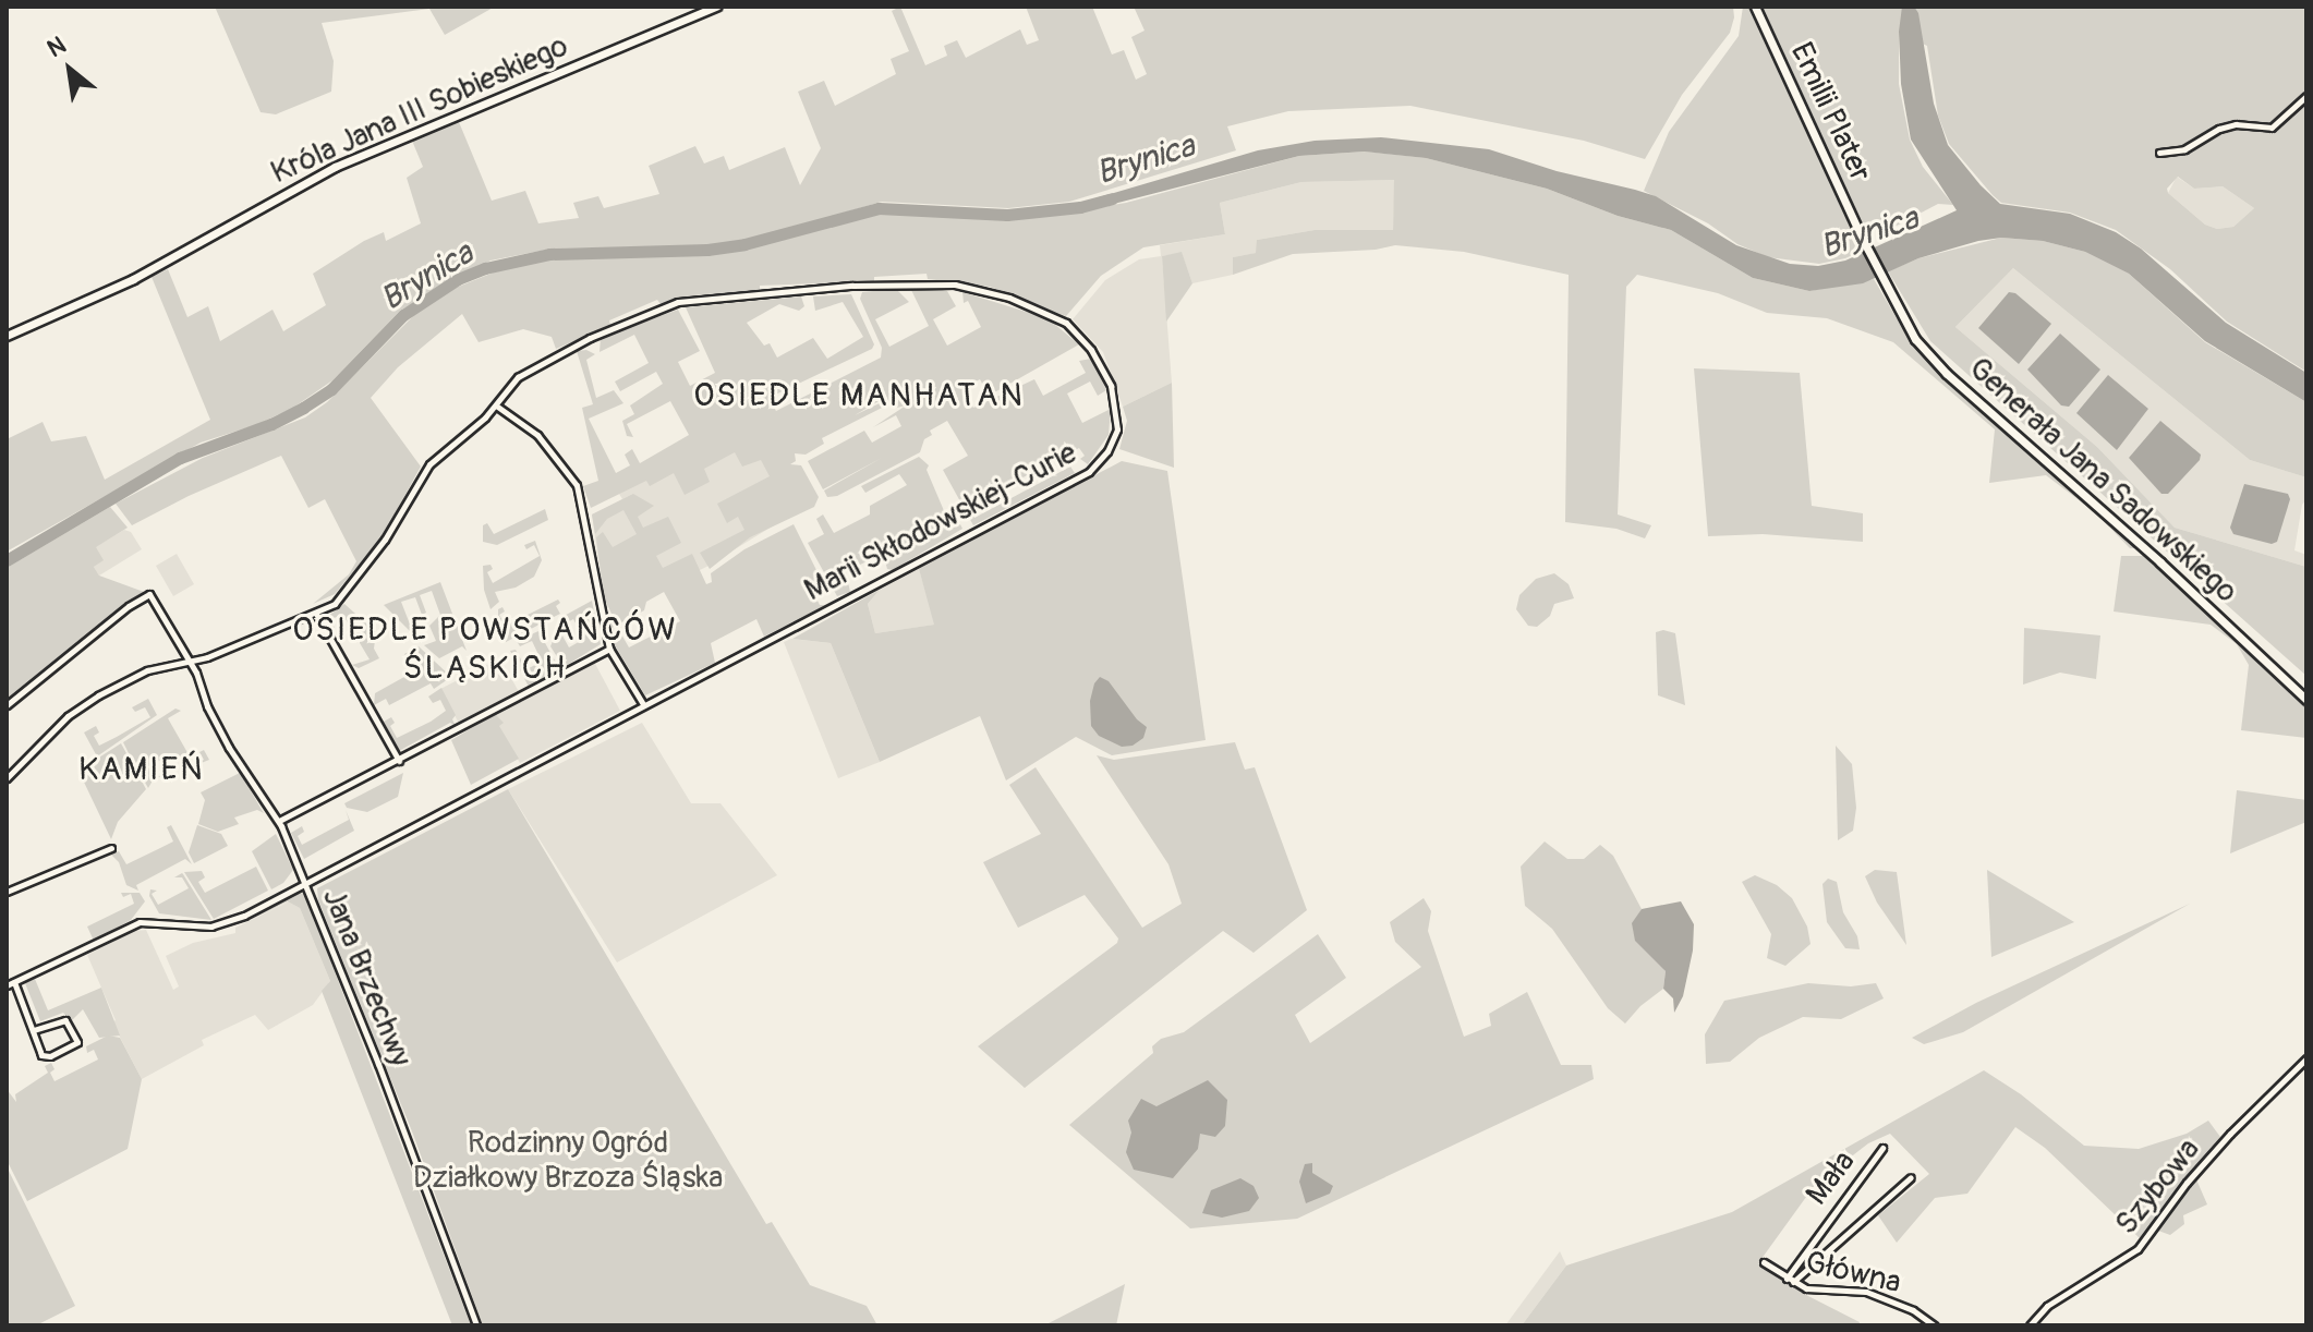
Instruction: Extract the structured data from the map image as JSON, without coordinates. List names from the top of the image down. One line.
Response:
{"streets":{"street":["Króla Jana III Sobieskiego","Emilii Plater","Generała Jana Sadowskiego","Marii Skłodowskiej-Curie","Jana Brzechwy","Mała","Szybowa","Główna"]},"crossings":[["Emilii Plater","Generała Jana Sadowskiego"],["Marii Skłodowskiej-Curie","Jana Brzechwy"],["Mała","Główna"]],"districts":["OSIEDLE MANHATAN","OSIEDLE POWSTAŃCÓW ŚLĄSKICH","KAMIEŃ"],"water":["Brynica"],"parks":["Rodzinny Ogród Działkowy Brzoza Śląska"],"north":"top left"}
